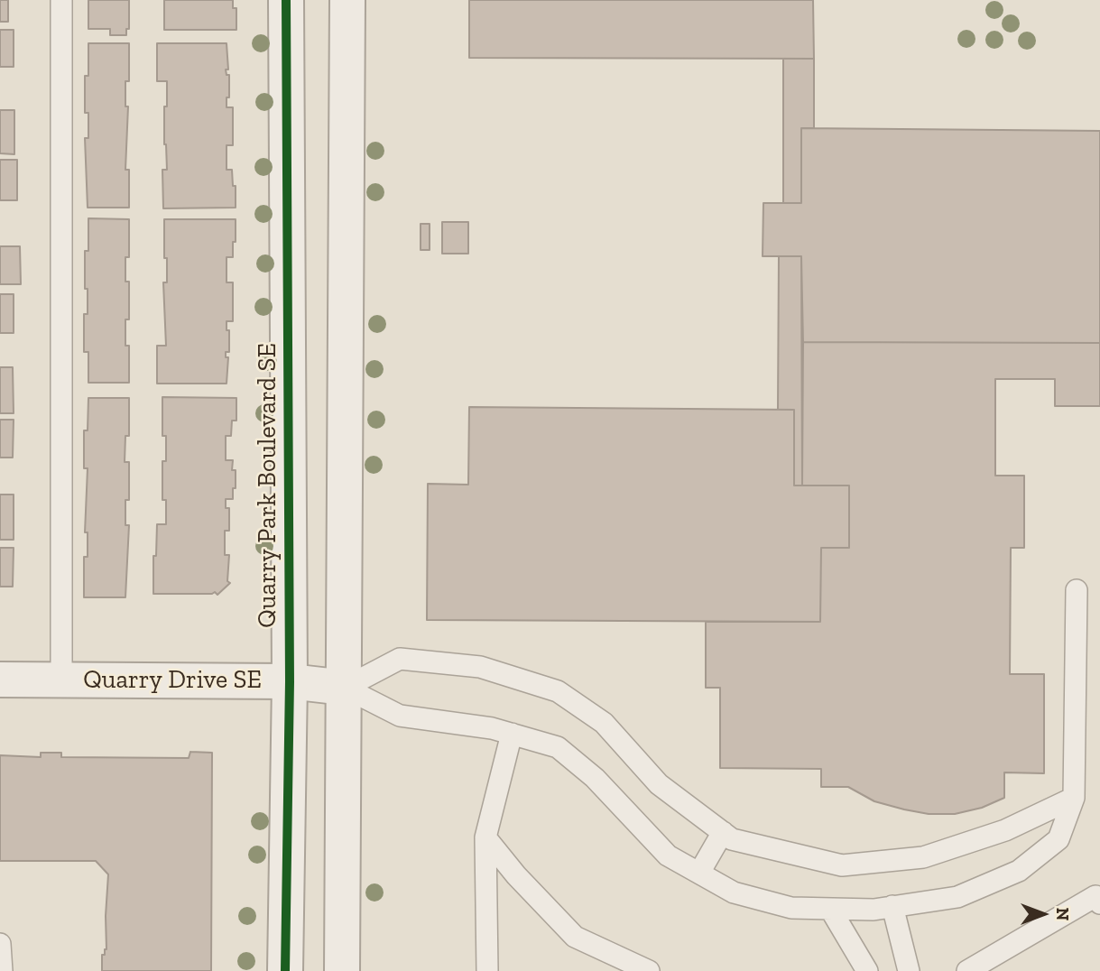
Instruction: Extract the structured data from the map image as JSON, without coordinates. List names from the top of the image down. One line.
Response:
{"streets":{"street":["Quarry Park Boulevard SE","Quarry Drive SE"]},"crossings":[["Quarry Park Boulevard SE","Quarry Drive SE"]],"north":"right"}
